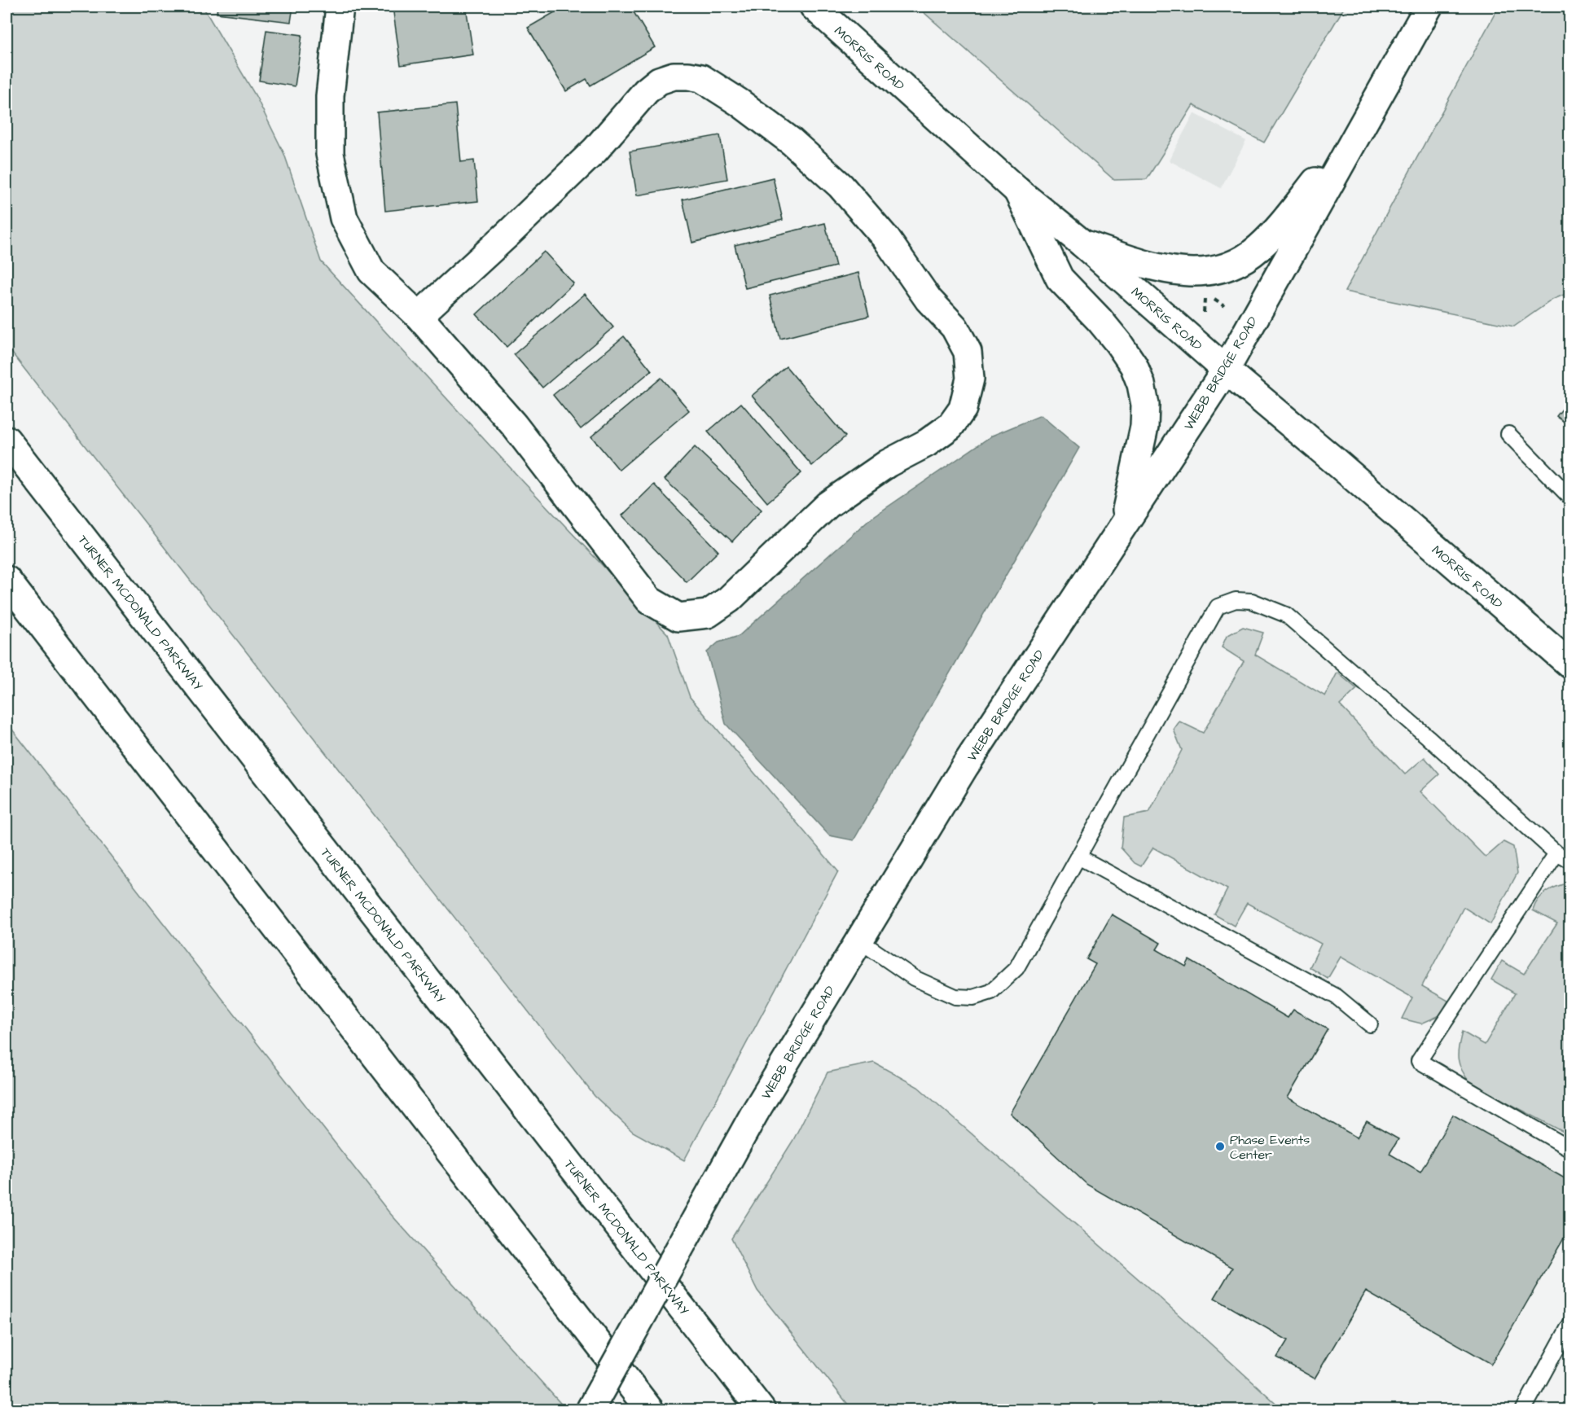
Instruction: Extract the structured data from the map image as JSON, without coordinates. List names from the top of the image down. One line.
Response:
{"streets":{"main road":["MORRIS ROAD","WEBB BRIDGE ROAD","TURNER MCDONALD PARKWAY"]},"crossings":[["MORRIS ROAD","WEBB BRIDGE ROAD"]],"places":["Phase Events Center"]}
